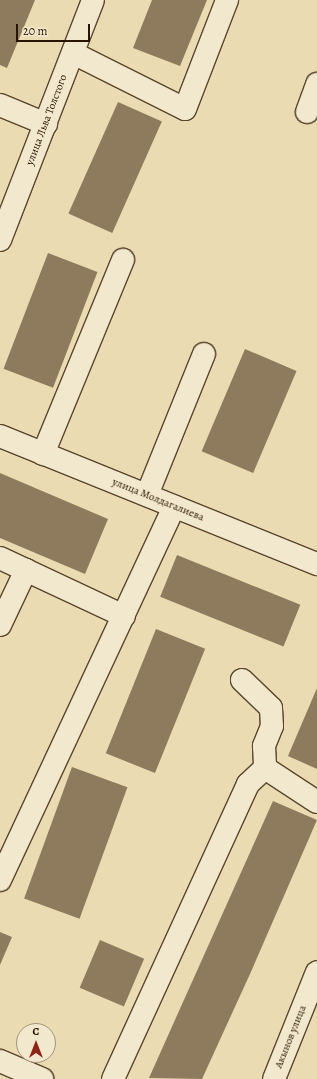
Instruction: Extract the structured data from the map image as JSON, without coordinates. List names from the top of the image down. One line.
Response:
{"streets":{"street":["улица Льва Толстого","улица Молдагалиева","Акынов улица"]},"scale_bar":"20 m","north":"top"}
